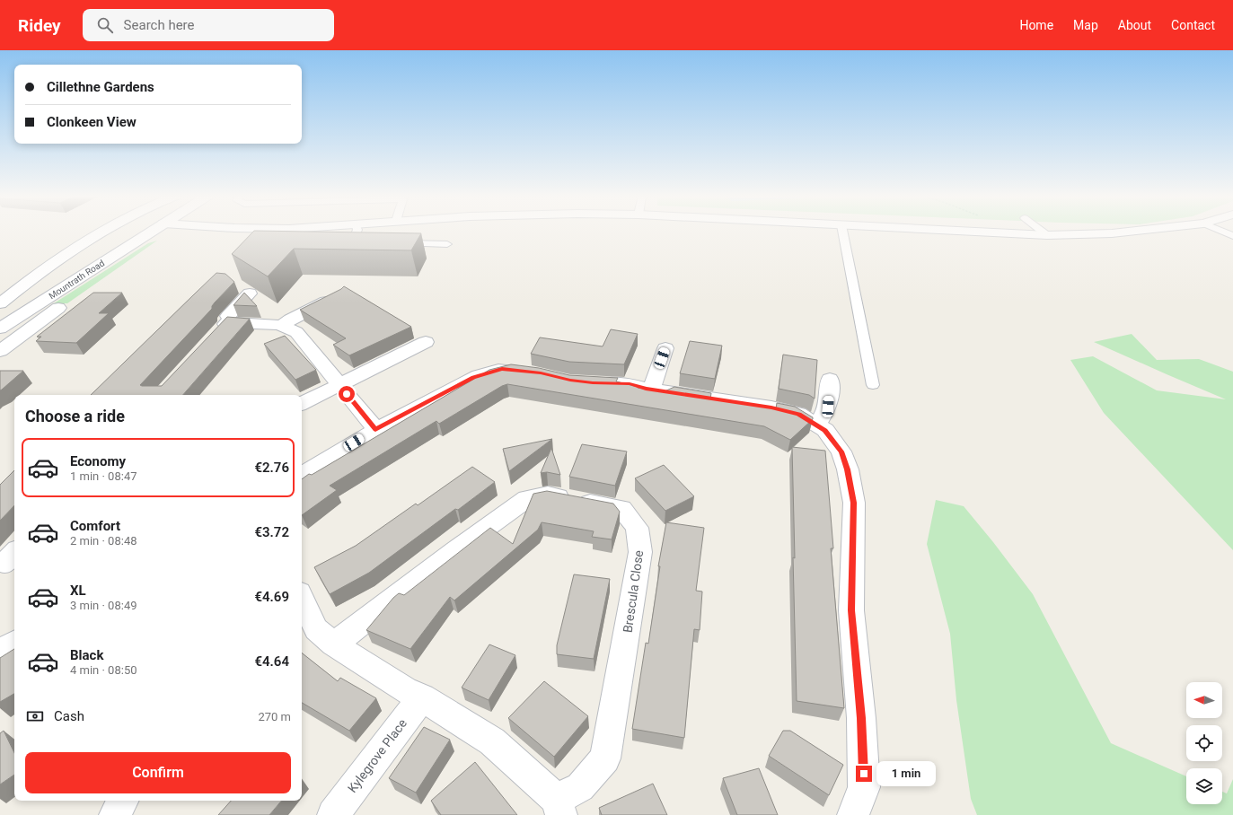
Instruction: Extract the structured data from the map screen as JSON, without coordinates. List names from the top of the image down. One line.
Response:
{"streets":{"street":["Mountrath Road","Brescula Close","Kylegrove Place"]},"crossings":[["Brescula Close","Kylegrove Place"]],"north":"left","page":{"header":"Ridey","search":"Search here","nav":["Home","Map","About","Contact"],"banner":["Cillethne Gardens","Clonkeen View"],"heading":"Choose a ride","list":[{"name":"Economy","note":"1 min · 08:47","value":"€2.76"},{"name":"Comfort","note":"2 min · 08:48","value":"€3.72"},{"name":"XL","note":"3 min · 08:49","value":"€4.69"},{"name":"Black","note":"4 min · 08:50","value":"€4.64"}],"pay":["Cash","270 m"],"buttons":"Confirm","bubble":"1 min"}}
